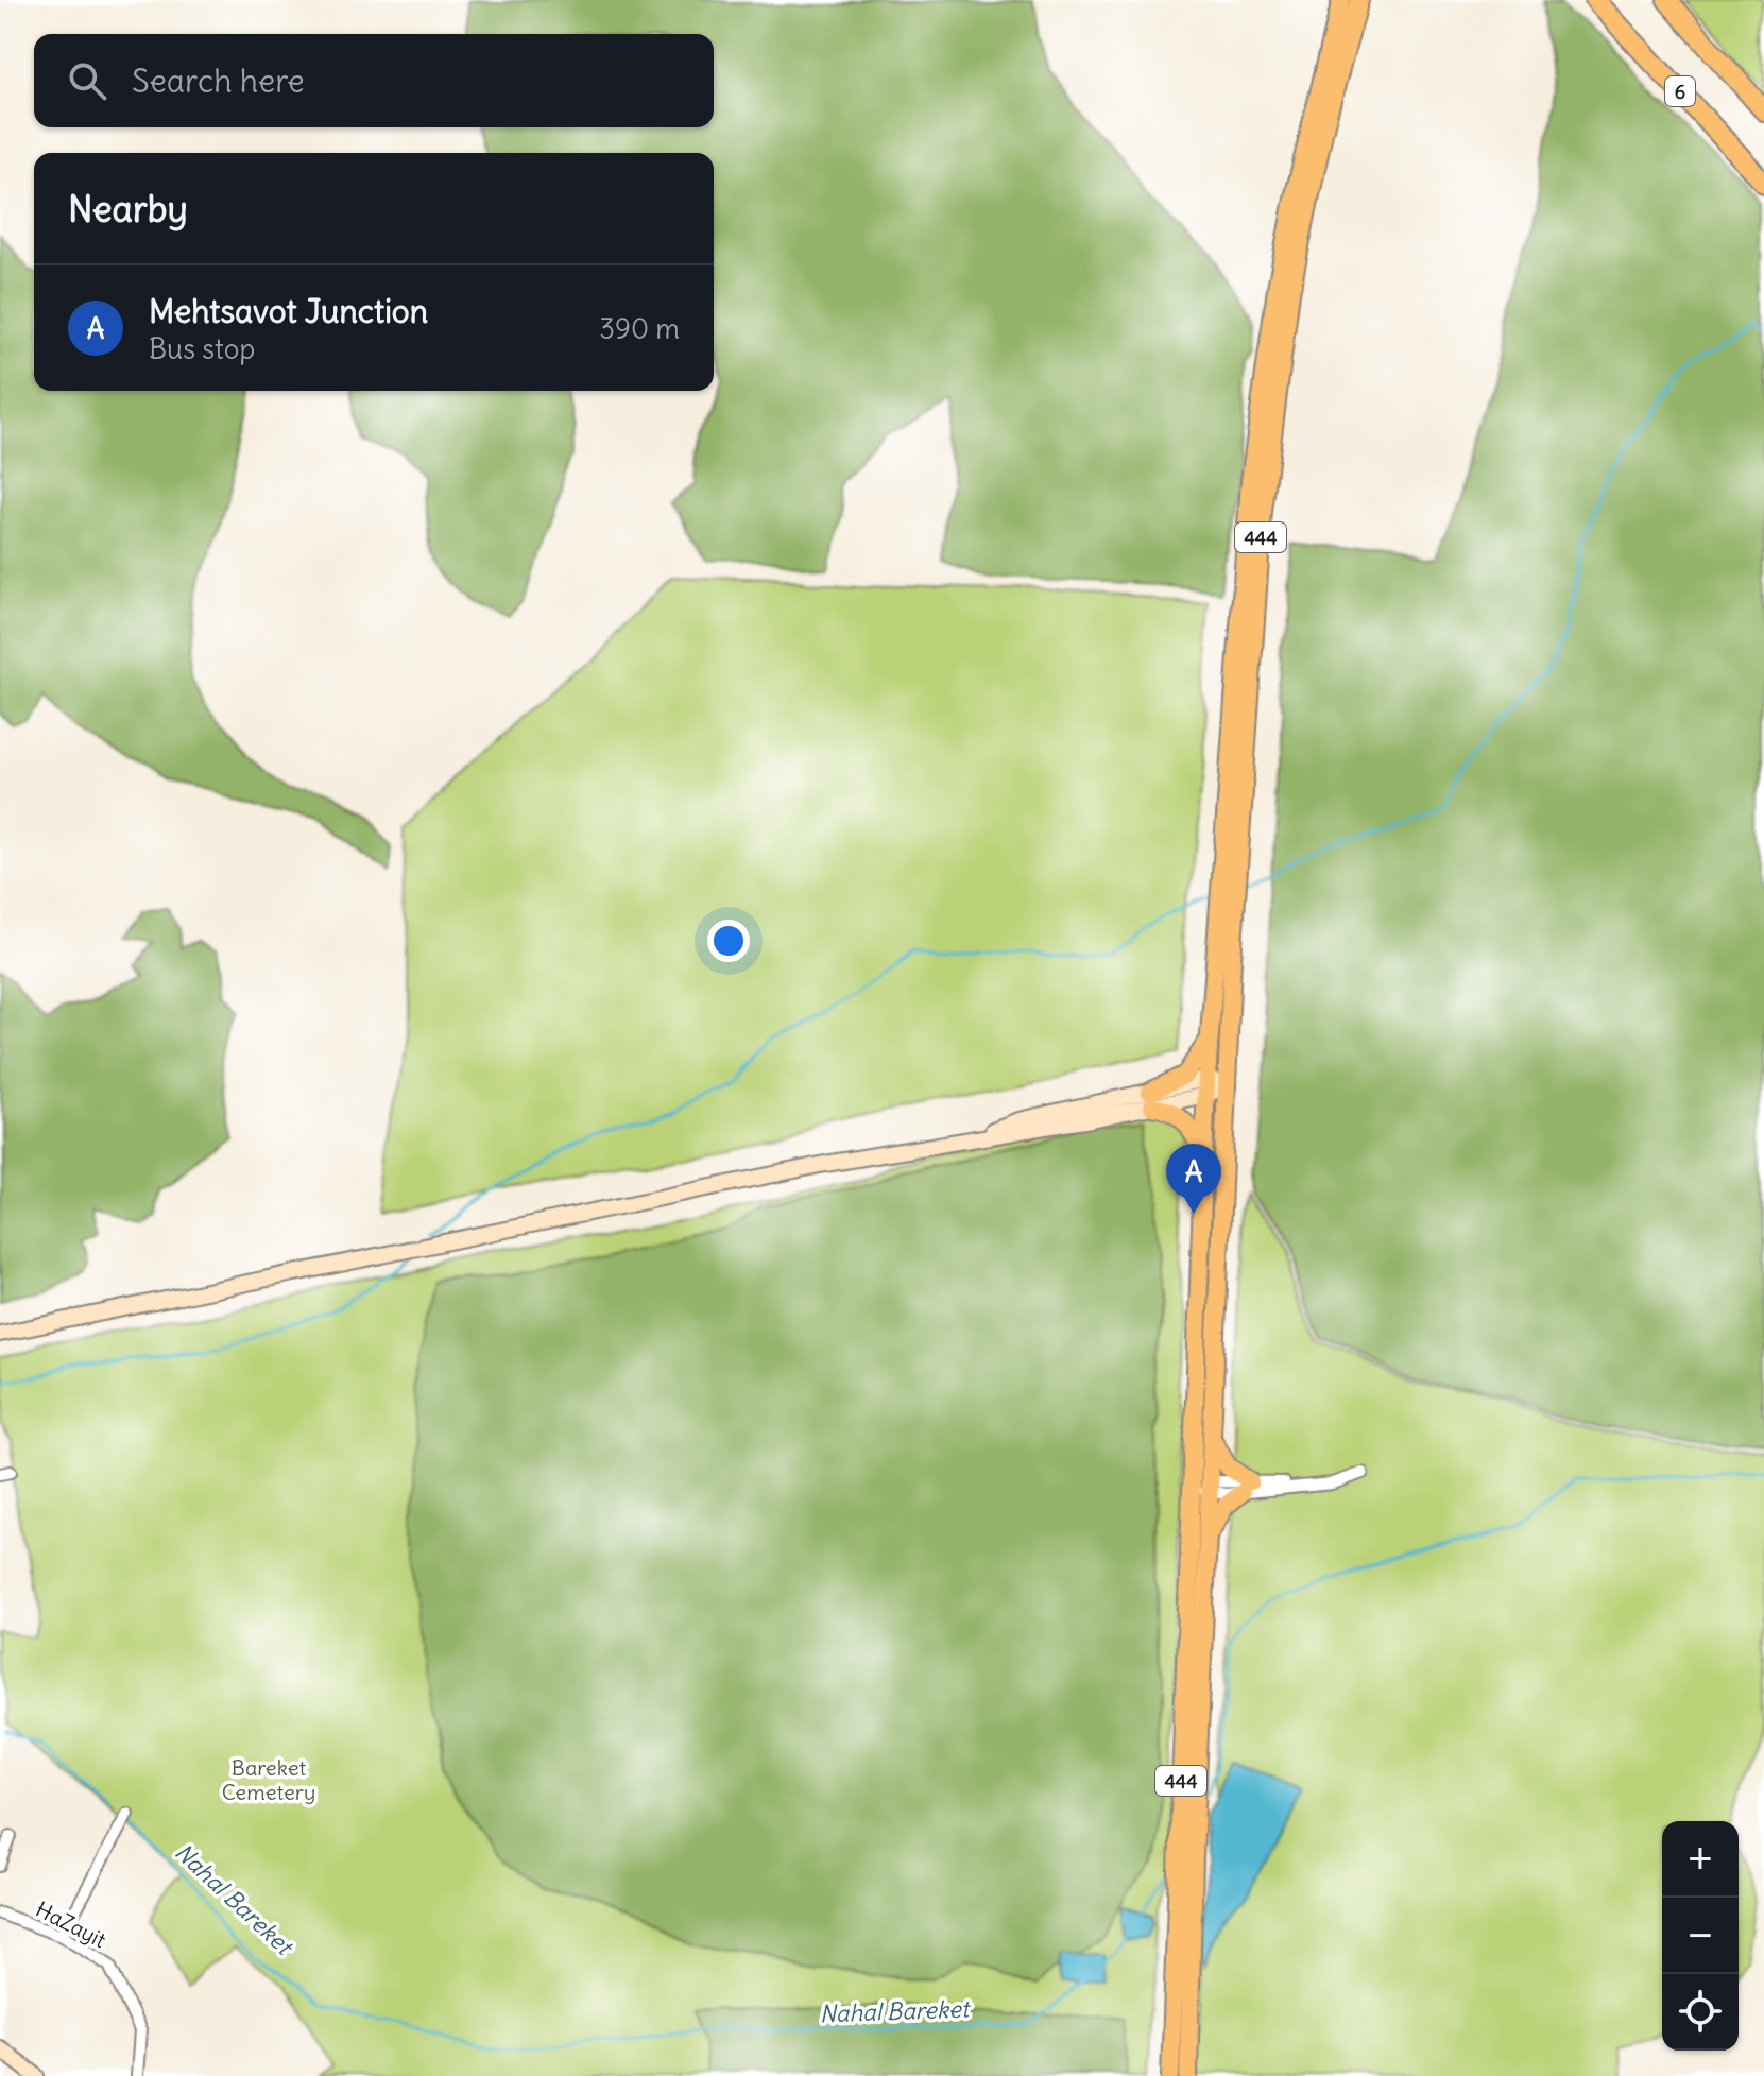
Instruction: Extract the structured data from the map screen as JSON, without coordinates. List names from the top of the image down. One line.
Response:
{"streets":{"highway":["6"],"main road":["444"],"street":["HaZayit"]},"water":["Nahal Bareket"],"parks":["Bareket Cemetery"],"page":{"search":"Search here","heading":"Nearby","list":[{"mark":"A","name":"Mehtsavot Junction","note":"Bus stop","value":"390 m"}],"pins":"A","map_buttons":["+","−"]}}
